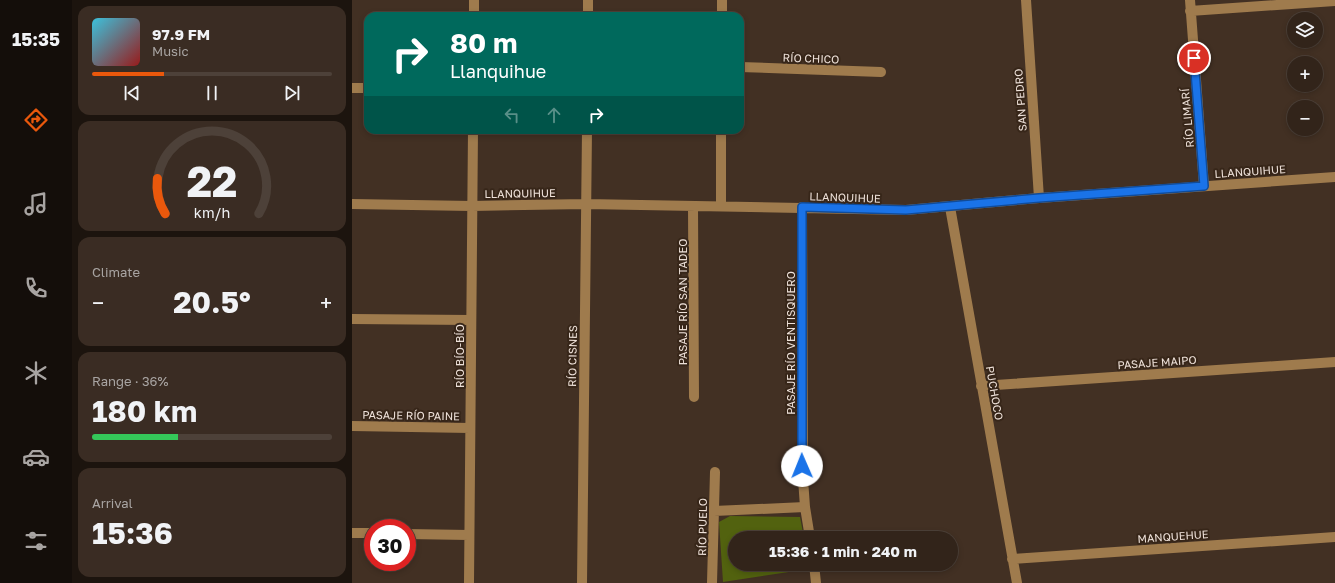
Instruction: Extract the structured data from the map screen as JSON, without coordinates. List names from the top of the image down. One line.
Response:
{"streets":{"street":["RÍO CHICO","SAN PEDRO","RÍO LIMARÍ","LLANQUIHUE","PASAJE RÍO SAN TADEO","PASAJE RÍO VENTISQUERO","RÍO BÍO-BÍO","RÍO CISNES","PASAJE MAIPO","PUCHOCO","PASAJE RÍO PAINE","RÍO PUELO","MANQUEHUE"]},"crossings":[["SAN PEDRO","LLANQUIHUE"],["RÍO LIMARÍ","LLANQUIHUE"],["LLANQUIHUE","PASAJE RÍO SAN TADEO"],["LLANQUIHUE","PASAJE RÍO VENTISQUERO"],["LLANQUIHUE","RÍO BÍO-BÍO"],["LLANQUIHUE","RÍO CISNES"],["LLANQUIHUE","PUCHOCO"],["RÍO BÍO-BÍO","PASAJE RÍO PAINE"],["PASAJE MAIPO","PUCHOCO"],["PUCHOCO","MANQUEHUE"]],"page":{"tabs":"15:35","map_buttons":["+","−"],"turn":["80 m","Llanquihue"],"song":["97.9 FM","Music"],"tile":["Climate",["Range · 36%","180 km"],["Arrival","15:36"]],"heat":["−","20.5°","+"],"limit":"30","trip":"15:36 · 1 min · 240 m","gauge":["22","km/h"]}}
